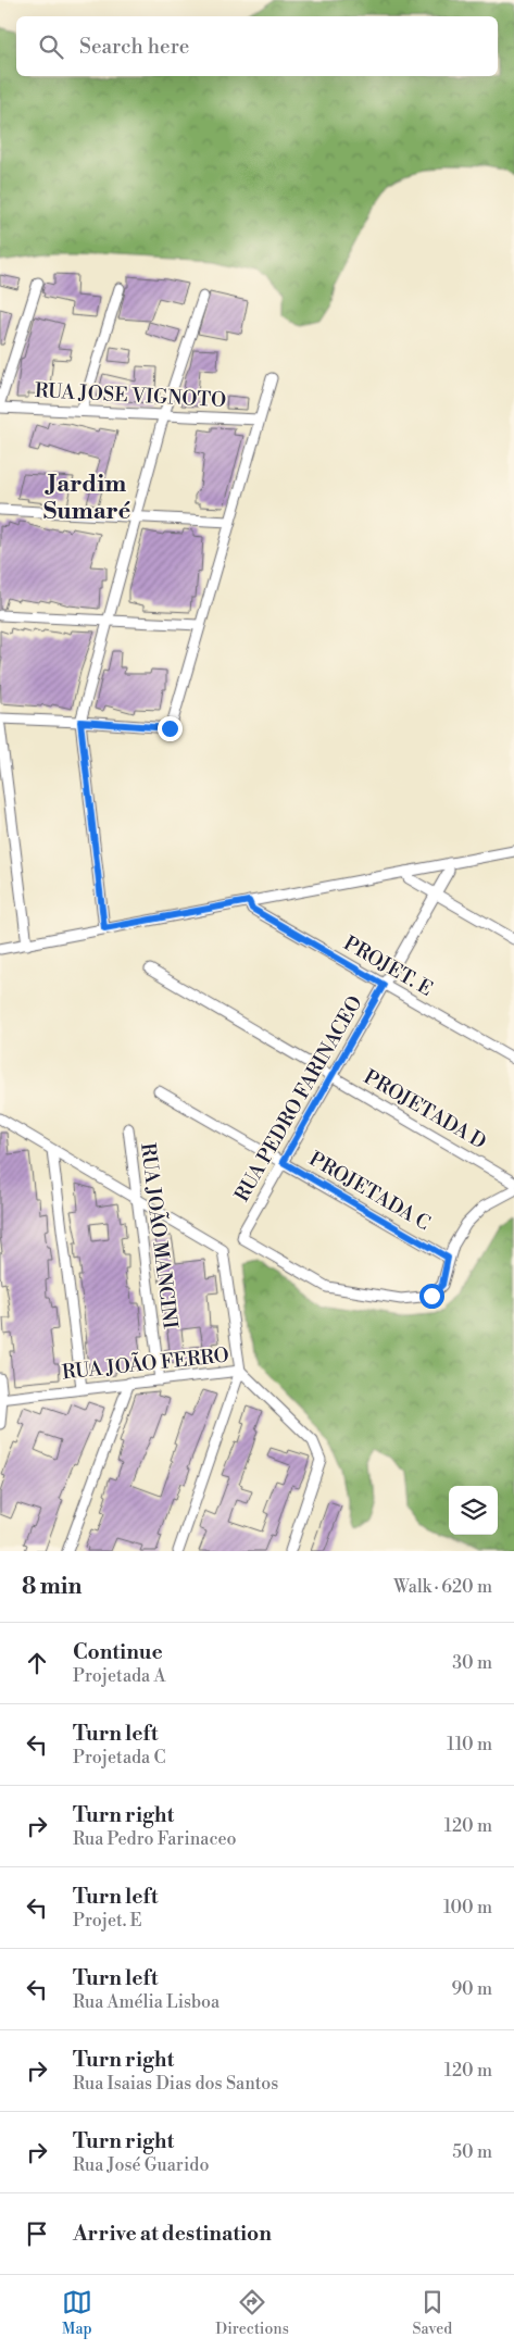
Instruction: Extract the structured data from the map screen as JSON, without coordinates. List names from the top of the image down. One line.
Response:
{"streets":{"street":["RUA JOSE VIGNOTO","PROJET. E","RUA PEDRO FARINACEO","PROJETADA D","PROJETADA C","RUA JOÃO MANCINI","RUA JOÃO FERRO"]},"crossings":[["PROJET. E","RUA PEDRO FARINACEO"],["RUA PEDRO FARINACEO","PROJETADA D"],["RUA PEDRO FARINACEO","PROJETADA C"],["RUA JOÃO MANCINI","RUA JOÃO FERRO"]],"districts":["Jardim Sumaré"],"page":{"search":"Search here","heading":["8 min","Walk · 620 m"],"list":[["Continue","Projetada A","30 m"],["Turn left","Projetada C","110 m"],["Turn right","Rua Pedro Farinaceo","120 m"],["Turn left","Projet. E","100 m"],["Turn left","Rua Amélia Lisboa","90 m"],["Turn right","Rua Isaias Dias dos Santos","120 m"],["Turn right","Rua José Guarido","50 m"],"Arrive at destination"],"nav":["Map","Directions","Saved"]}}
